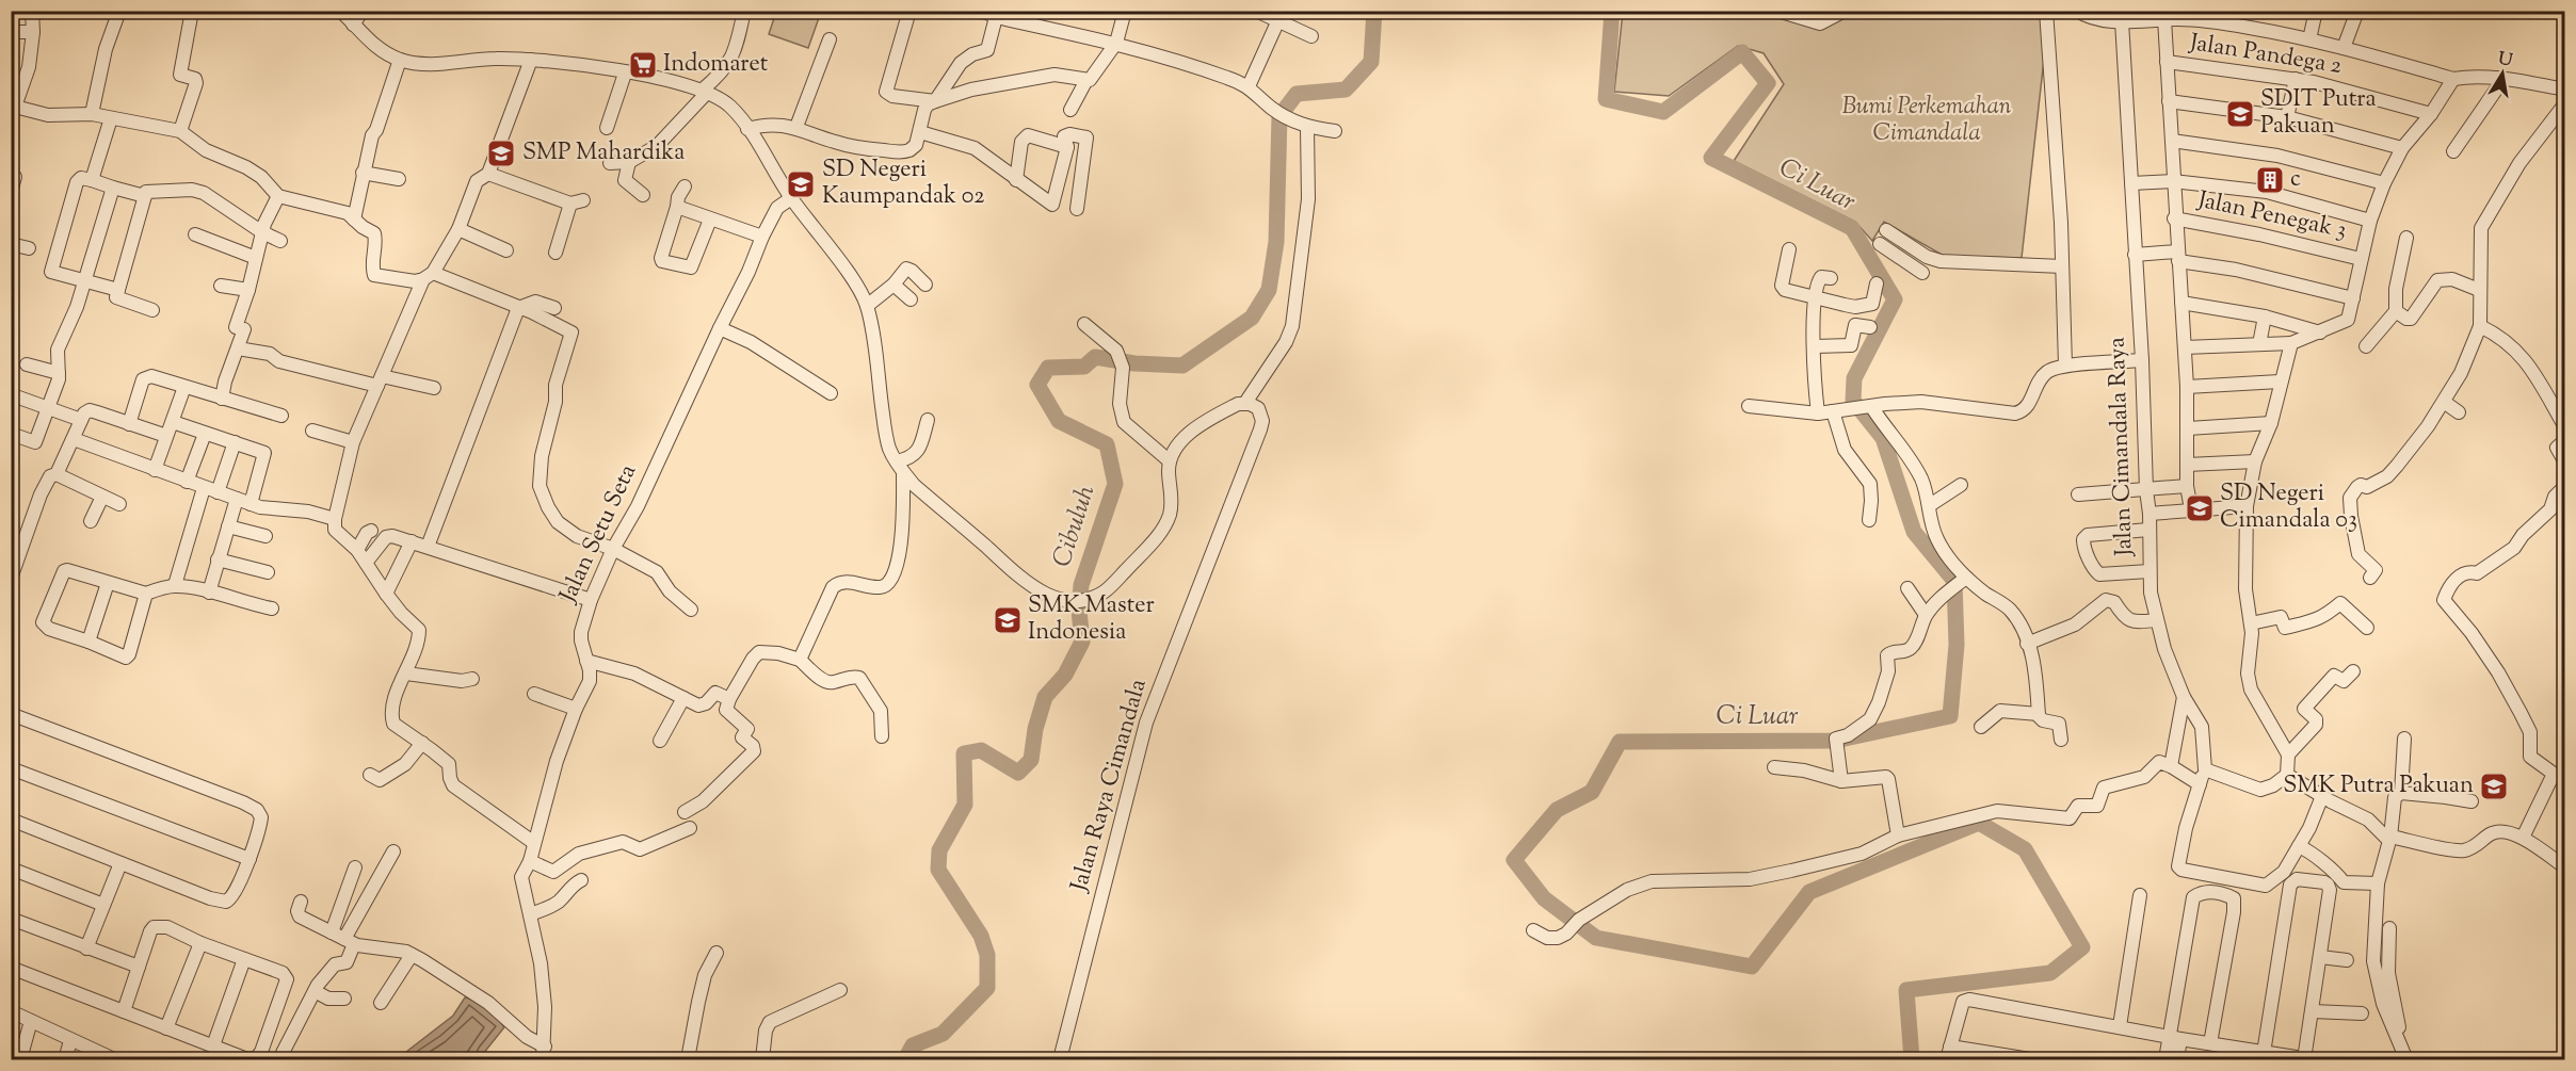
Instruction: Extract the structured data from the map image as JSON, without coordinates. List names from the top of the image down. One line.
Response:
{"streets":{"street":["Jalan Pandega 2","Jalan Penegak 3","Jalan Cimandala Raya","Jalan Setu Seta","Jalan Raya Cimandala"]},"water":["Ci Luar","Cibuluh"],"parks":["Bumi Perkemahan Cimandala"],"places":{"supermarket":["Indomaret"],"school or university":["SDIT Putra Pakuan","SMP Mahardika","SD Negeri Kaumpandak 02","SD Negeri Cimandala 03","SMK Master Indonesia","SMK Putra Pakuan"],"building":["c"]},"north":"top"}
